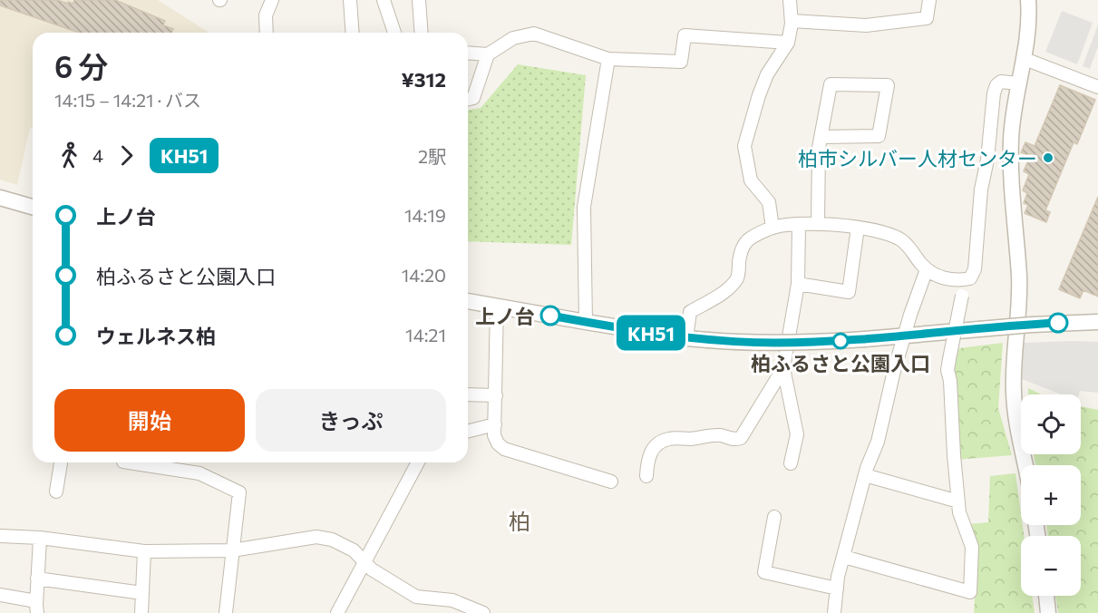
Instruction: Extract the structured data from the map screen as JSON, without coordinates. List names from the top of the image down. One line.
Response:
{"districts":["柏"],"places":["柏市シルバー人材センター","上ノ台","柏ふるさと公園入口"],"lines":["bus line KH51"],"page":{"on_map":"KH51","heading":["6 分","14:15 – 14:21 · バス","¥312"],"legs":["4","KH51","2駅"],"list":[{"name":"上ノ台","value":"14:19"},{"name":"柏ふるさと公園入口","value":"14:20"},{"name":"ウェルネス柏","value":"14:21"}],"buttons":["開始","きっぷ"],"map_buttons":["+","−"]}}
